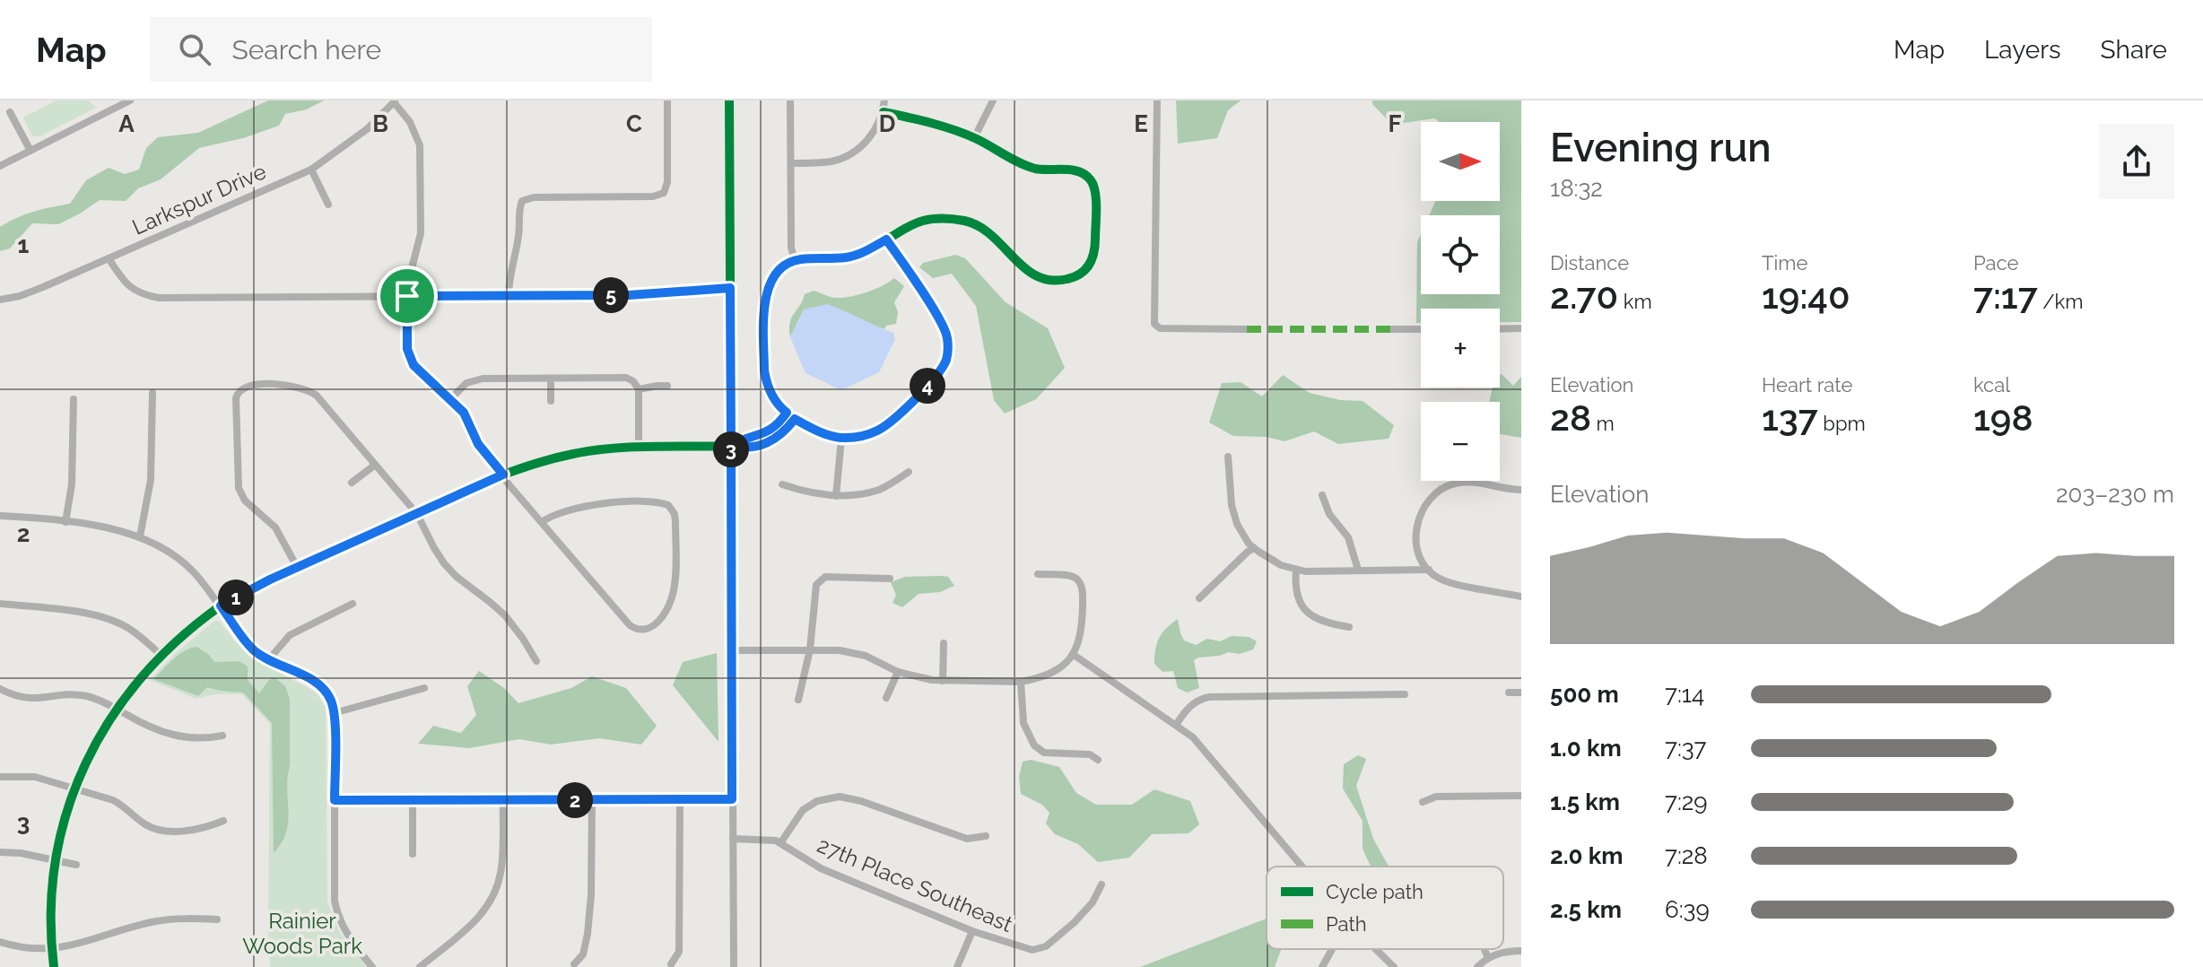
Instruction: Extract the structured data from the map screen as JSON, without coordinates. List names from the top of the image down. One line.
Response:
{"streets":{"street":["Larkspur Drive","27th Place Southeast"]},"parks":["Rainier Woods Park"],"legend":["Cycle path","Path"],"north":"right","page":{"header":"Map","search":"Search here","nav":["Map","Layers","Share"],"heading":["Evening run","18:32"],"map_buttons":["+","−"],"stats":[["Distance","2.70 km"],["Time","19:40"],["Pace","7:17 /km"],["Elevation","28 m"],["Heart rate","137 bpm"],["kcal","198"]],"pins":["5","4","3","1","2"],"chart":["Elevation","203–230 m"],"list":[{"name":"500 m","note":"7:14"},{"name":"1.0 km","note":"7:37"},{"name":"1.5 km","note":"7:29"},{"name":"2.0 km","note":"7:28"},{"name":"2.5 km","note":"6:39"}]},"grid":{"columns":["A","B","C","D","E","F"],"rows":["1","2","3"]}}
